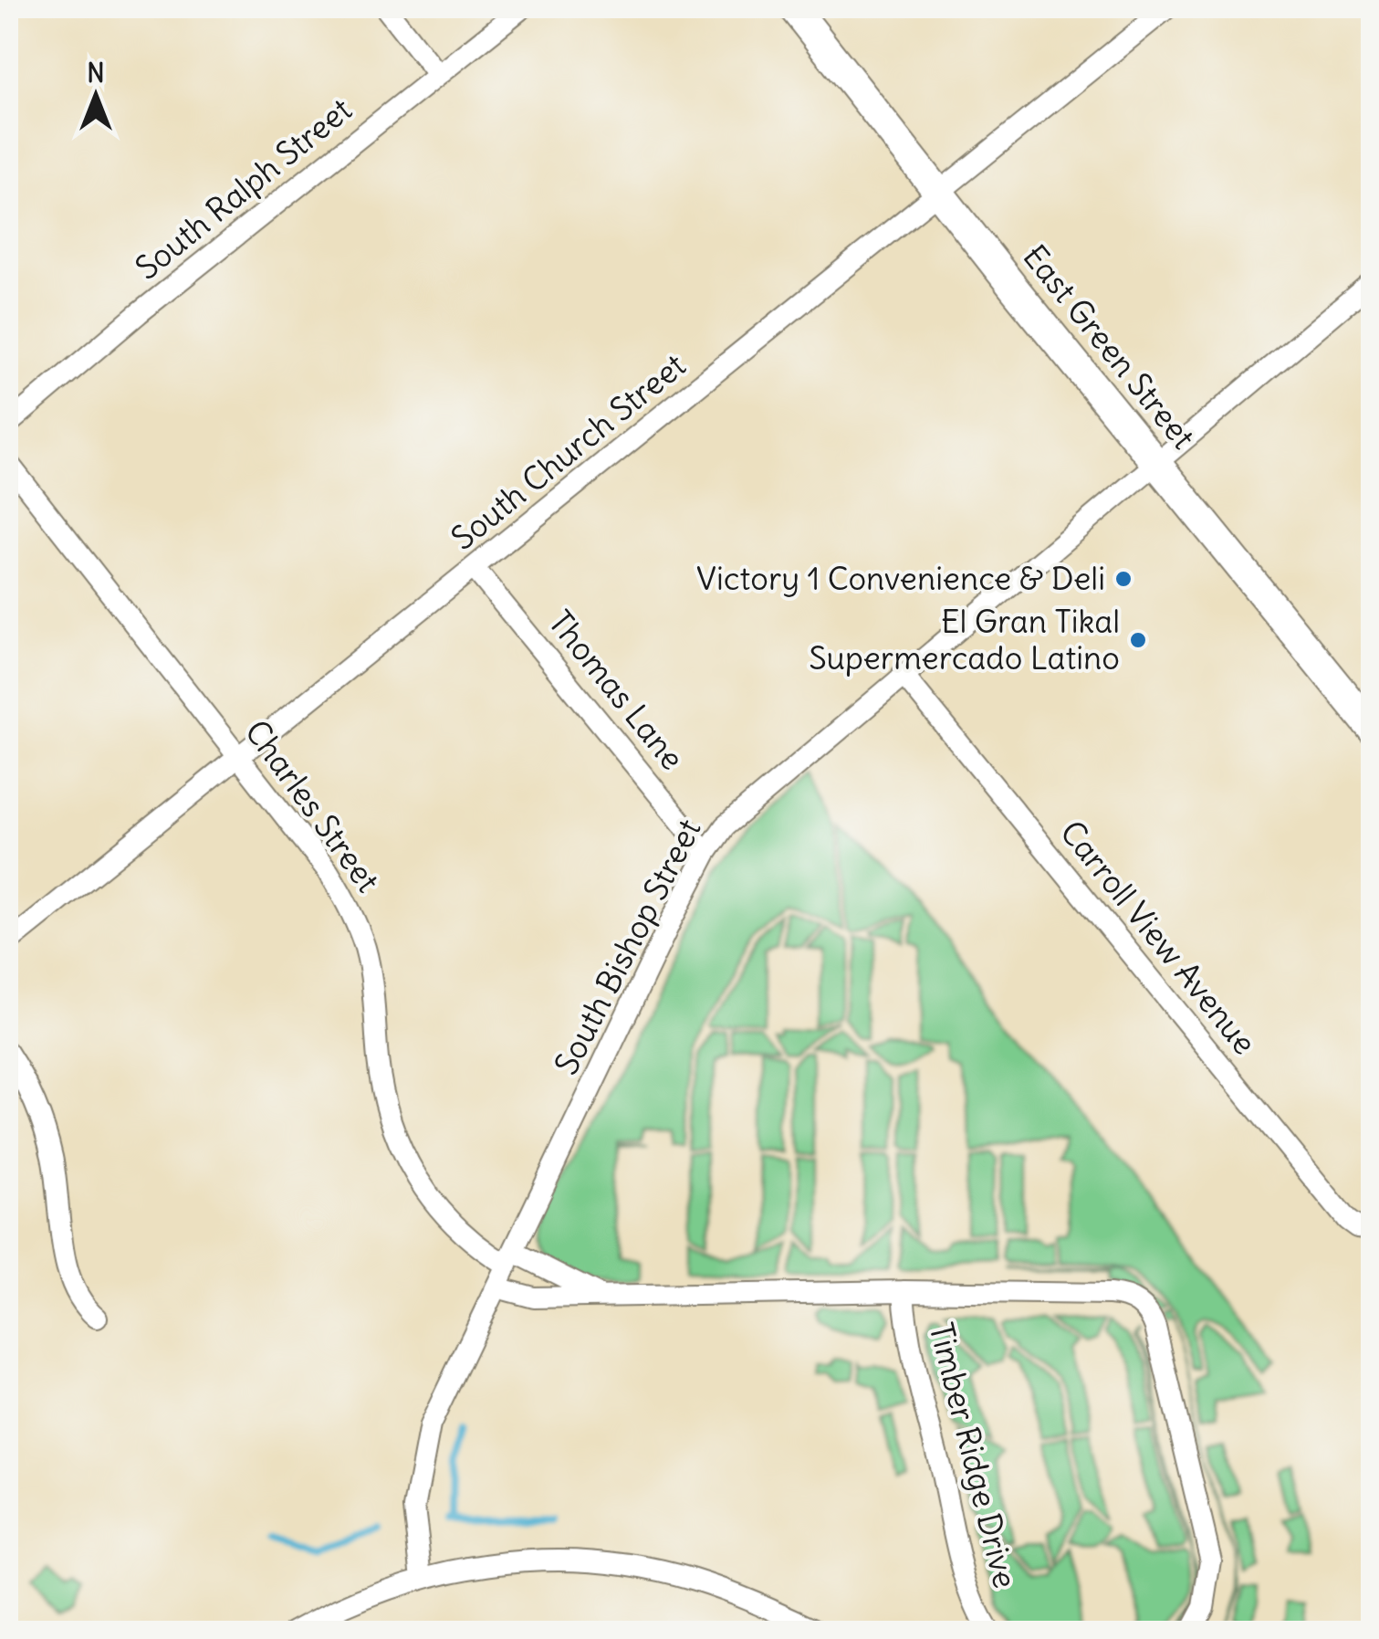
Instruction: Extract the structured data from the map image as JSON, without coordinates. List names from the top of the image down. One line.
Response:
{"streets":{"street":["South Ralph Street","East Green Street","South Church Street","Thomas Lane","Charles Street","Carroll View Avenue","South Bishop Street","Timber Ridge Drive"]},"crossings":[["East Green Street","South Church Street"],["East Green Street","South Bishop Street"],["South Church Street","Thomas Lane"],["South Church Street","Charles Street"],["Thomas Lane","South Bishop Street"],["Charles Street","South Bishop Street"],["Charles Street","Timber Ridge Drive"],["Carroll View Avenue","South Bishop Street"],["South Bishop Street","Timber Ridge Drive"]],"places":["Victory 1 Convenience & Deli","El Gran Tikal Supermercado Latino"],"north":"top"}
